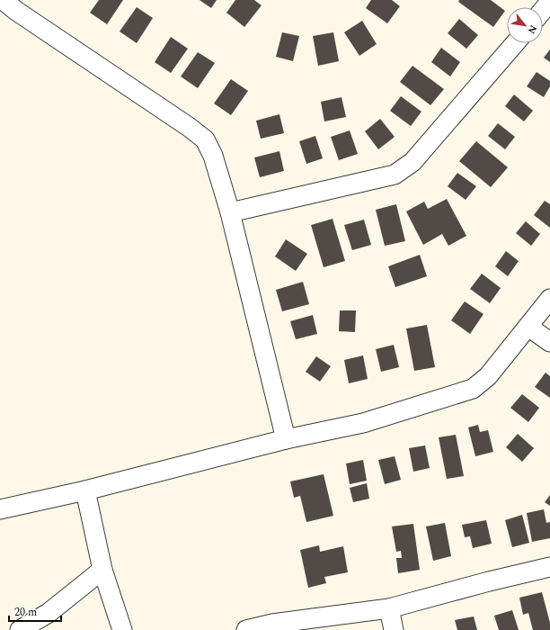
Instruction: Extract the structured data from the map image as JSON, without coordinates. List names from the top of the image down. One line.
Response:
{"scale_bar":"20 m","north":"bottom right"}
